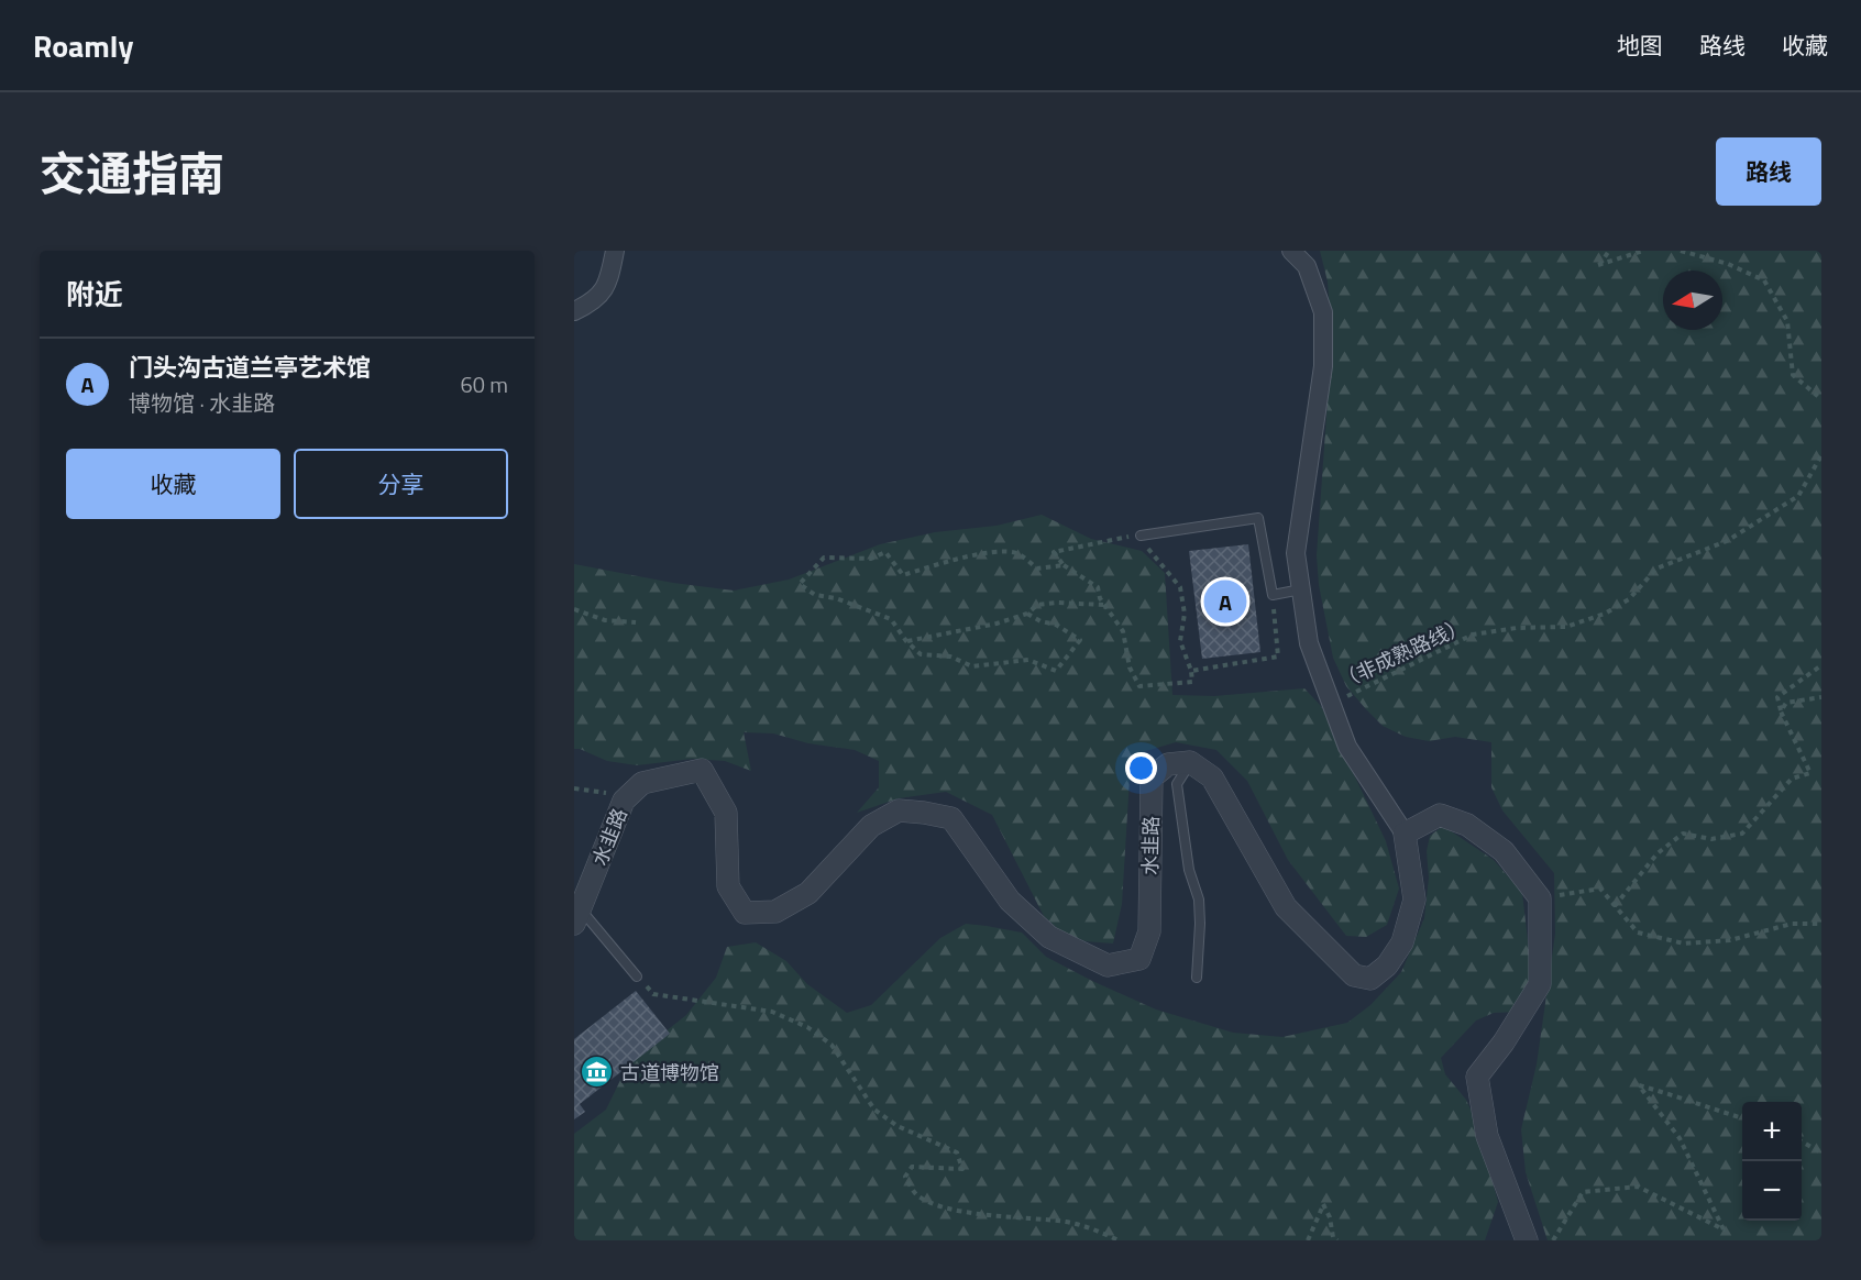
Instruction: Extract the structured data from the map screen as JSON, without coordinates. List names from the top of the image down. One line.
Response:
{"streets":{"street":["水韭路"],"path":["（非成熟路线）"]},"places":{"museum":["古道博物馆"]},"north":"left","page":{"header":"Roamly","nav":["地图","路线","收藏"],"title":"交通指南","buttons":["路线",["收藏","分享"]],"heading":"附近","list":[{"mark":"A","name":"门头沟古道兰亭艺术馆","note":"博物馆 · 水韭路","value":"60 m"}],"pins":"A","map_buttons":["+","−"]}}
